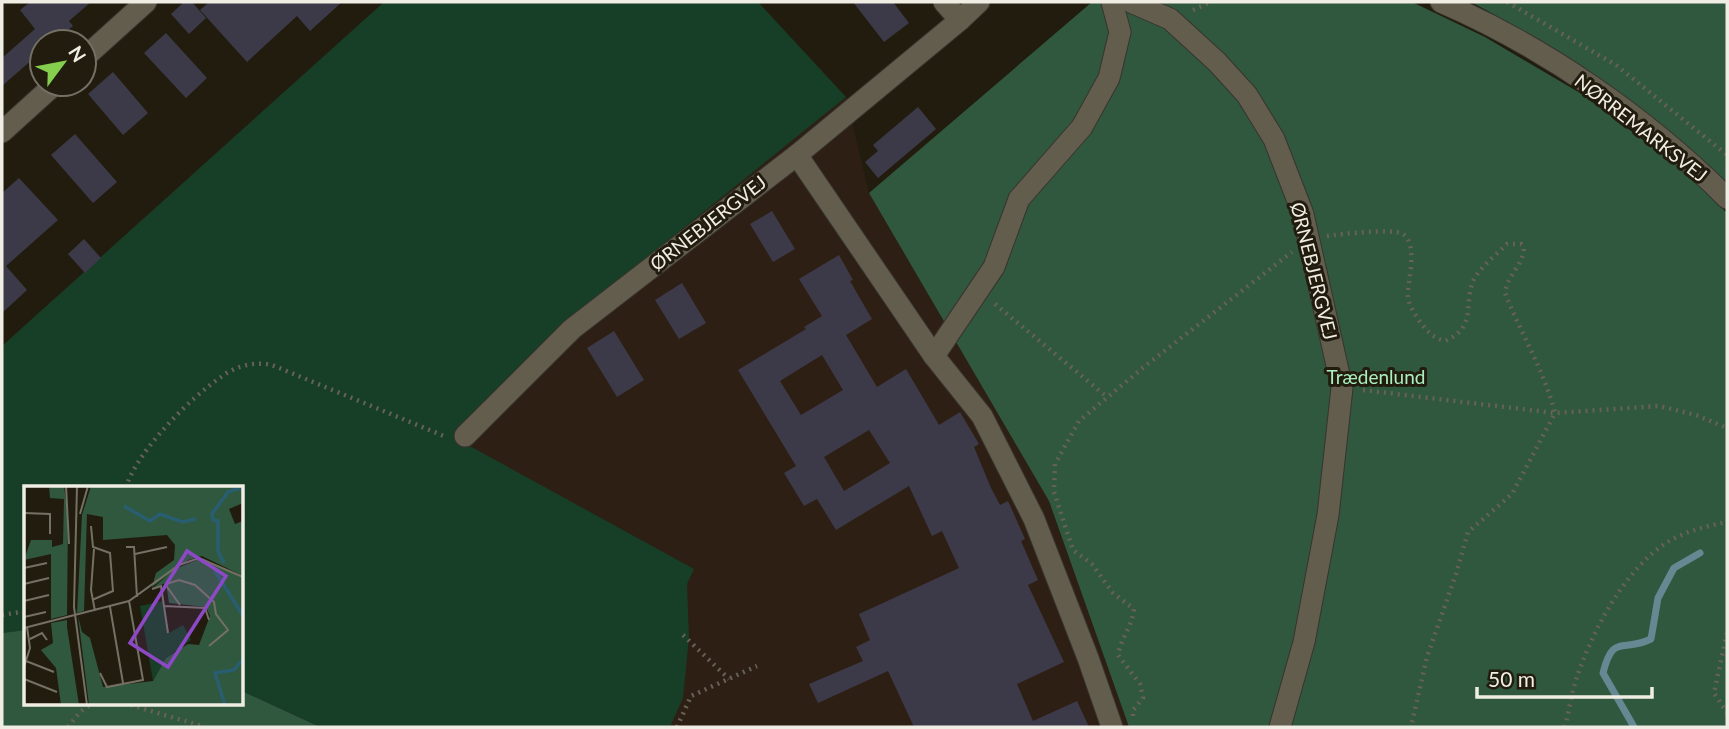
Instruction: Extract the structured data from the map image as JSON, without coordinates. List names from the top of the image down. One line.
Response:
{"streets":{"street":["NØRREMARKSVEJ","ØRNEBJERGVEJ"]},"parks":["Trædenlund"],"scale_bar":"50 m","north":"top right"}
